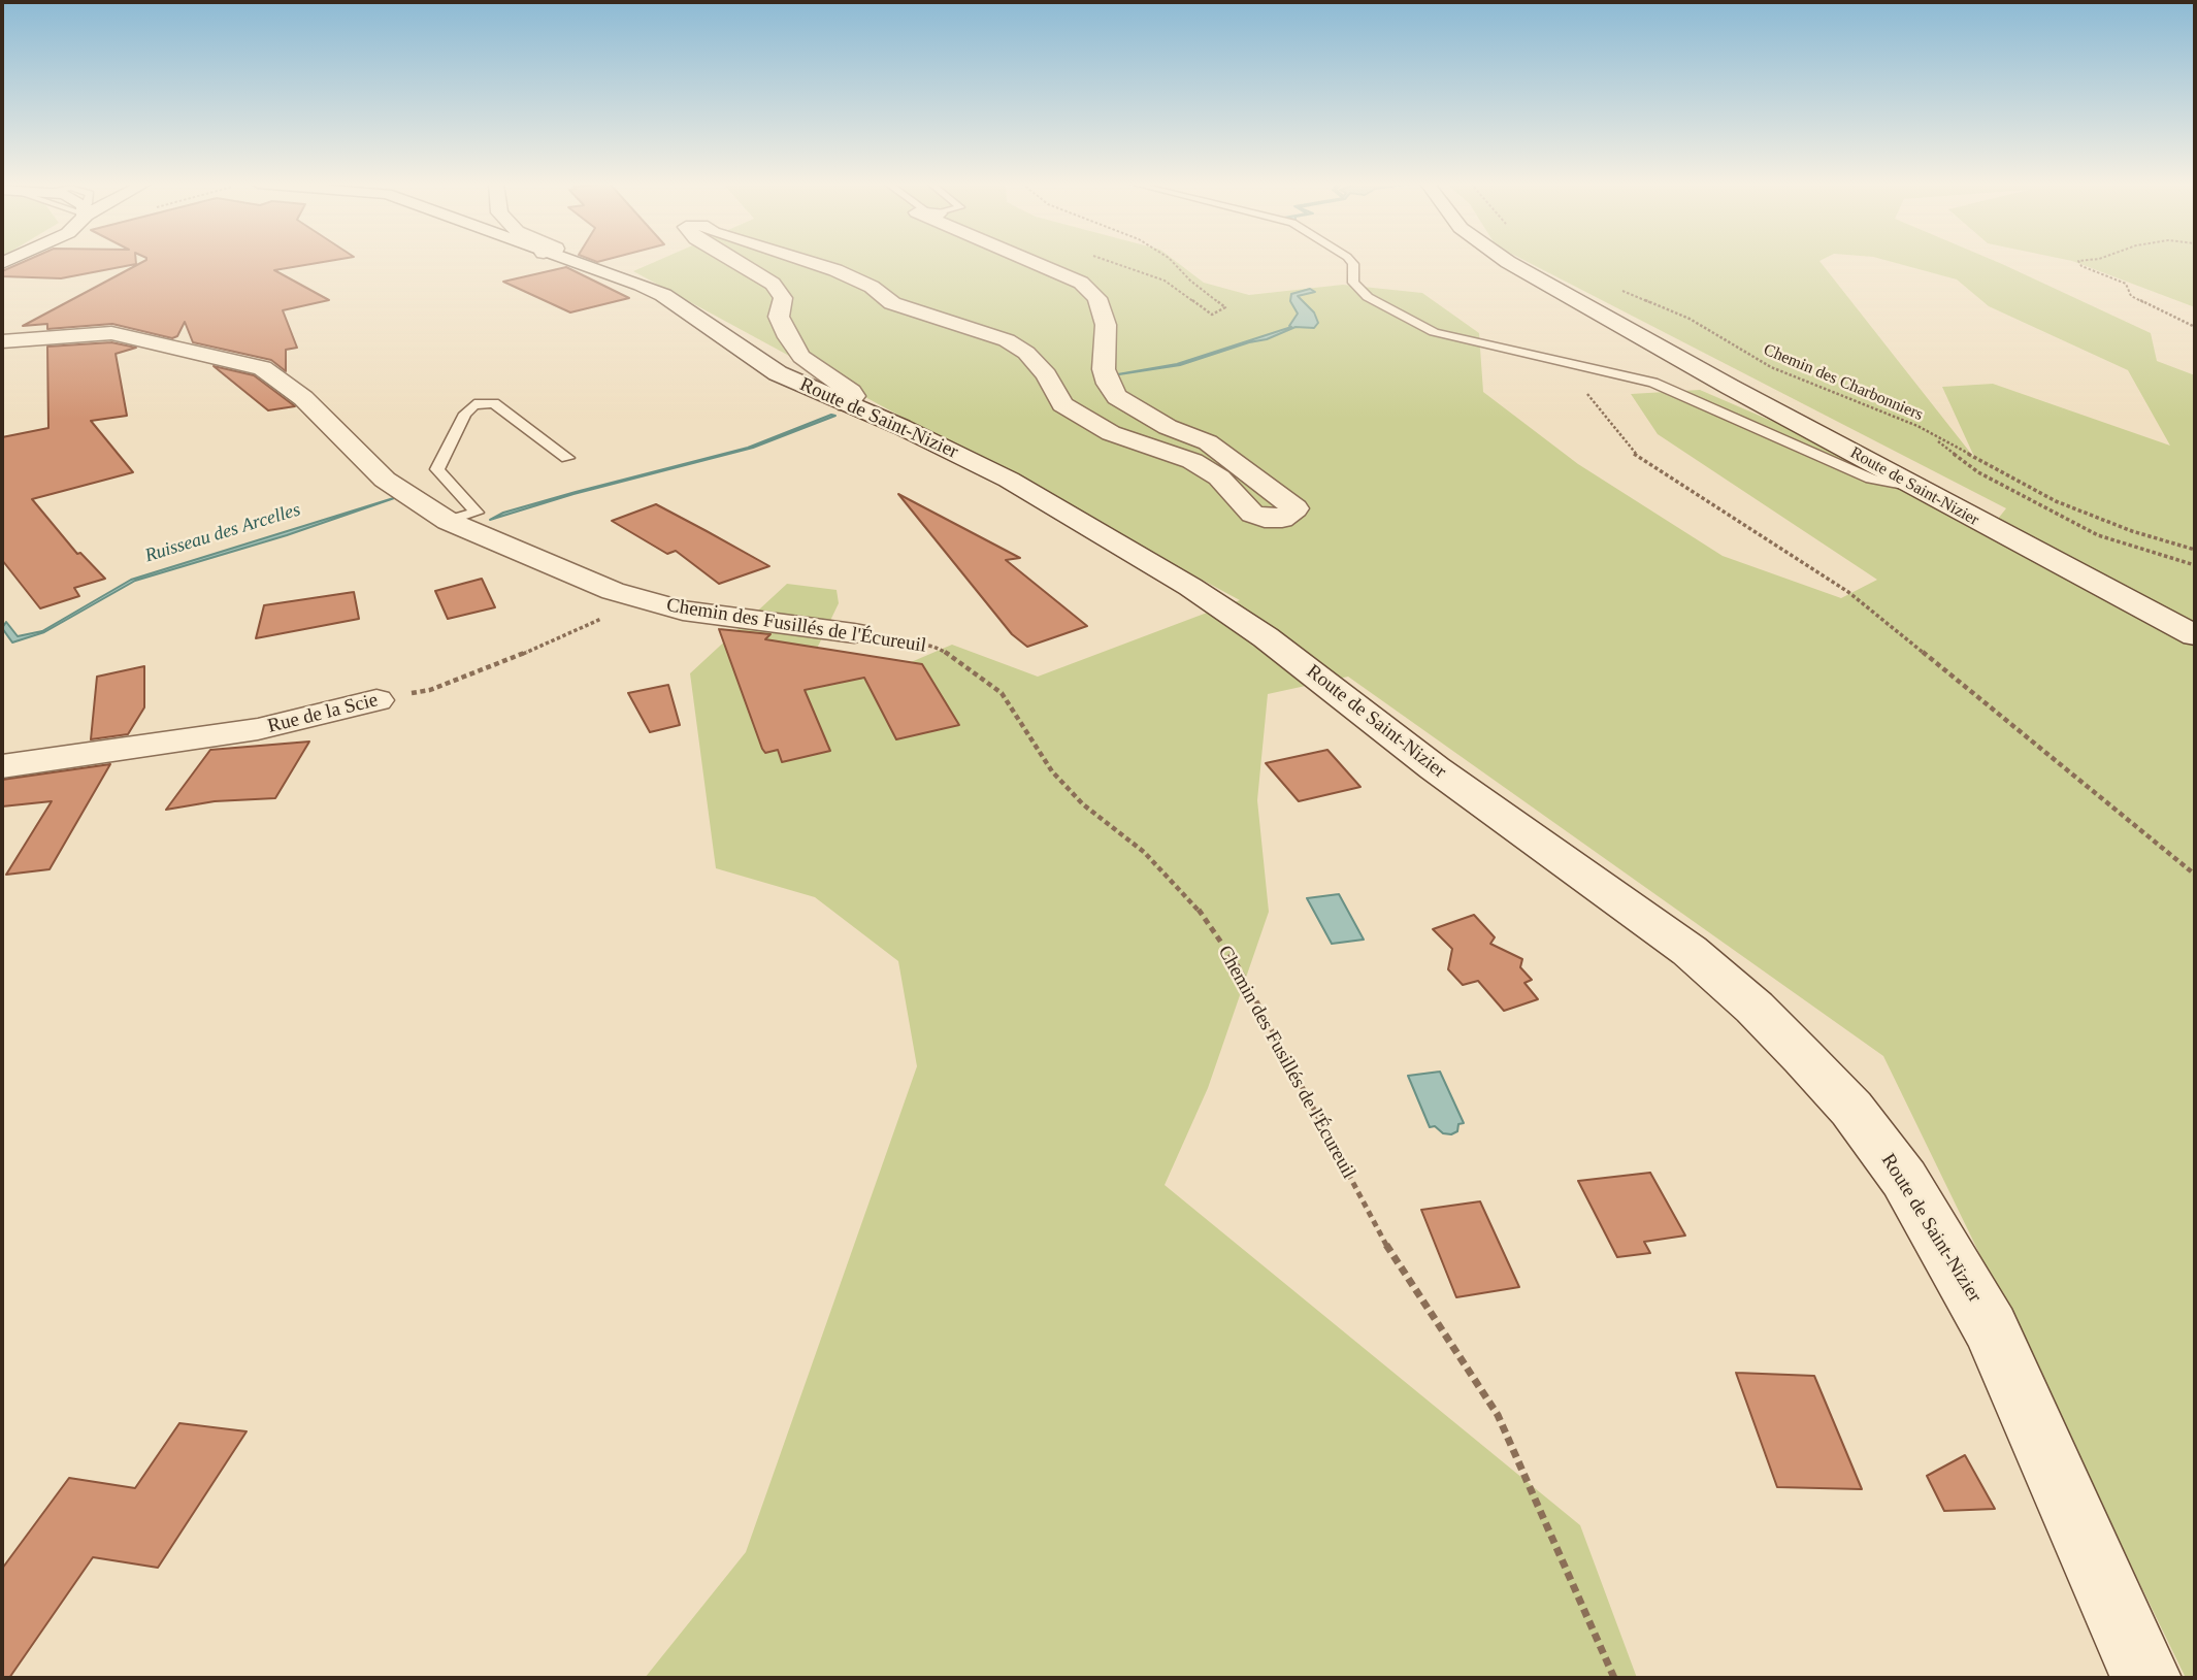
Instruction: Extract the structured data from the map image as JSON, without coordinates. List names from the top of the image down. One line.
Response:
{"streets":{"street":["Route de Saint-Nizier","Chemin des Fusillés de l'Écureuil","Rue de la Scie"],"path":["Chemin des Charbonniers"]},"crossings":[["Chemin des Fusillés de l'Écureuil","Rue de la Scie"]],"water":["Ruisseau des Arcelles"]}
